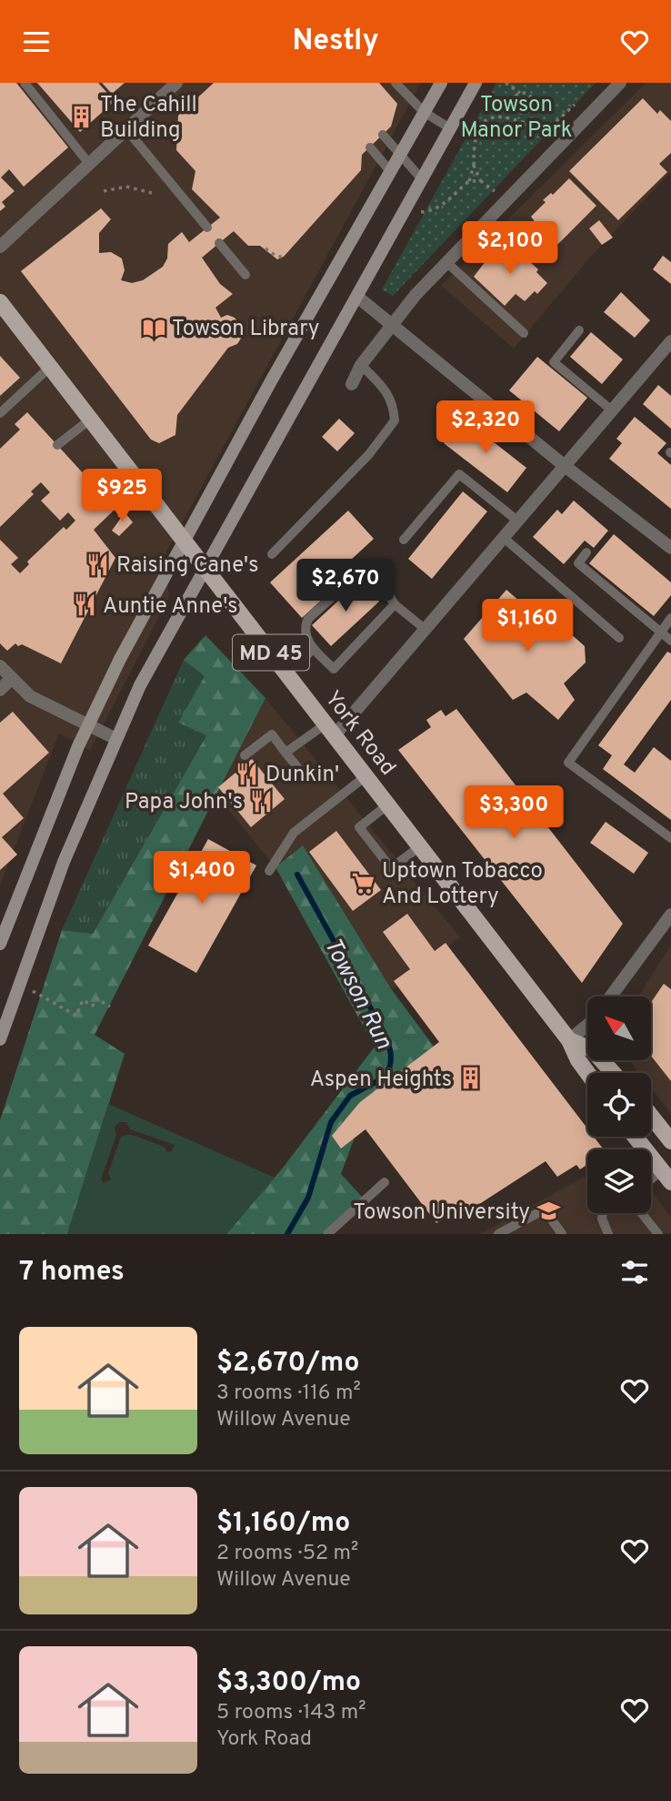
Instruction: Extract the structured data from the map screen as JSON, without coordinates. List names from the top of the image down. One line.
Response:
{"streets":{"main road":["MD 45","York Road"]},"water":["Towson Run"],"parks":["Towson Manor Park"],"places":{"building":["The Cahill Building","Aspen Heights"],"library":["Towson Library"],"restaurant":["Raising Cane's","Auntie Anne's","Dunkin'","Papa John's"],"supermarket":["Uptown Tobacco And Lottery"],"school or university":["Towson University"]},"north":"top left","page":{"header":"Nestly","price":["$2,100","$2,320","$925","$2,670","$1,160","$3,300","$1,400"],"heading":"7 homes","list":[{"name":"$2,670/mo","note":"3 rooms · 116 m² · Willow Avenue"},{"name":"$1,160/mo","note":"2 rooms · 52 m² · Willow Avenue"},{"name":"$3,300/mo","note":"5 rooms · 143 m² · York Road"}]}}
